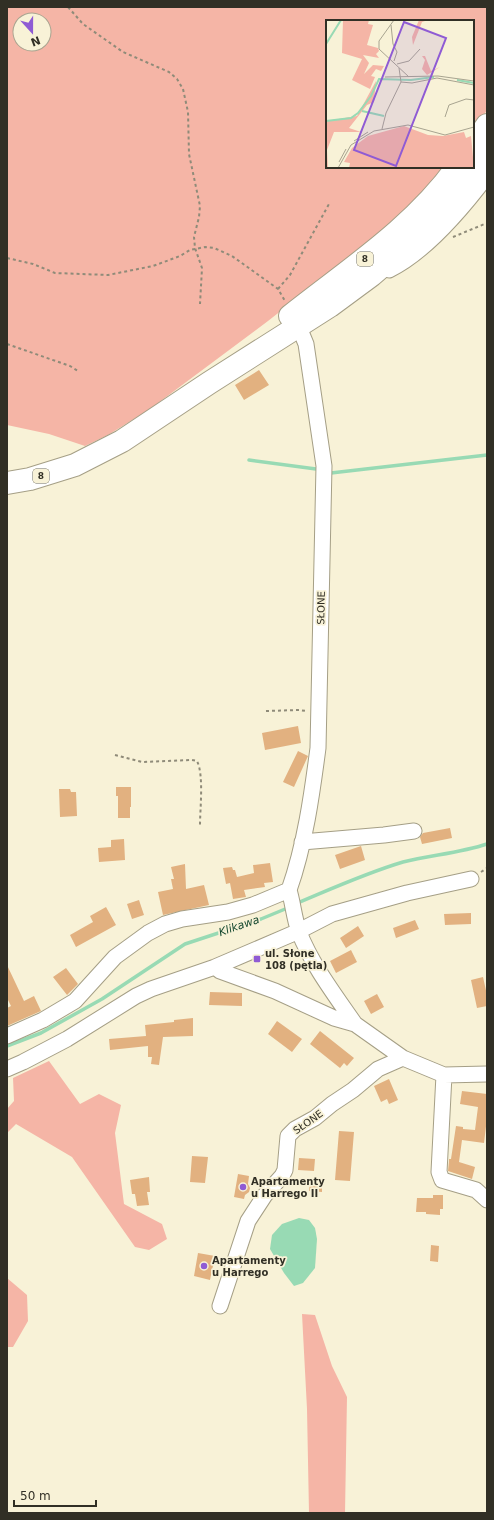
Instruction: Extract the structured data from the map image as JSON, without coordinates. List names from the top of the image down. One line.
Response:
{"streets":{"highway":["8"],"street":["SŁONE"]},"crossings":[["8","SŁONE"]],"water":["Klikawa"],"places":{"transit":["ul. Słone 108 (pętla)"],"other":["Apartamenty u Harrego II","Apartamenty u Harrego"]},"scale_bar":"50 m","north":"bottom"}
